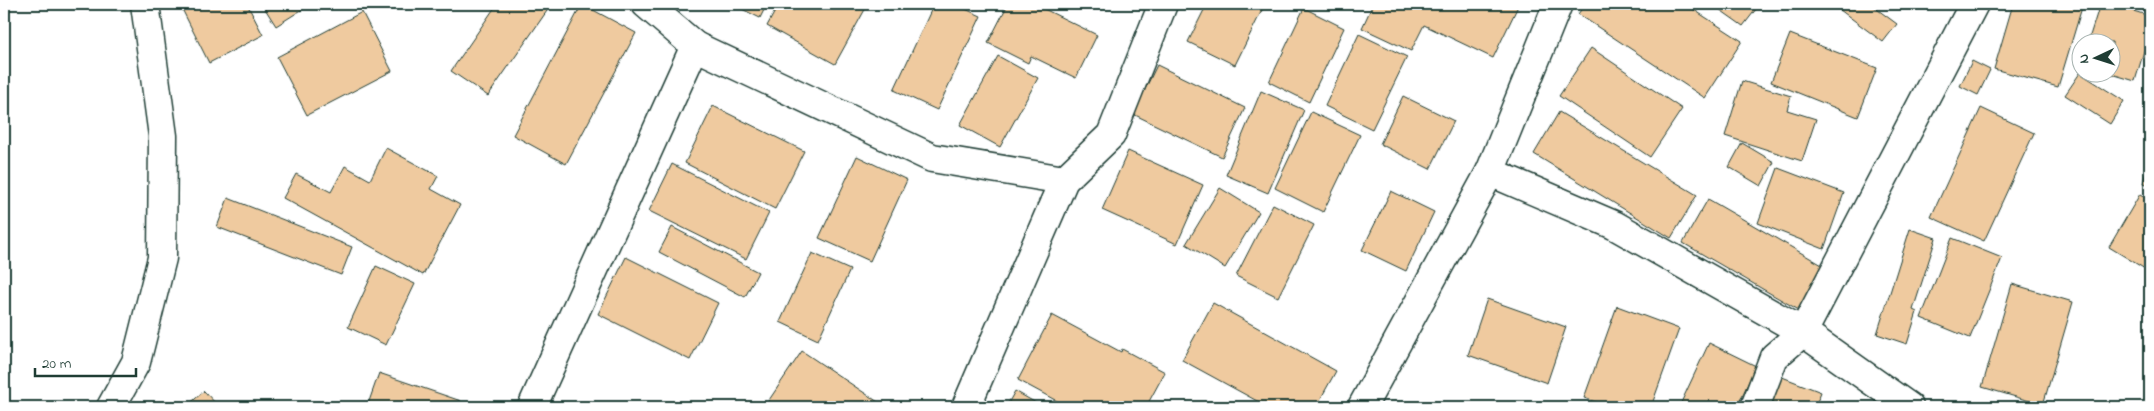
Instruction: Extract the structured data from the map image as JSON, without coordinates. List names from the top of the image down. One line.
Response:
{"scale_bar":"20 m","north":"left"}
